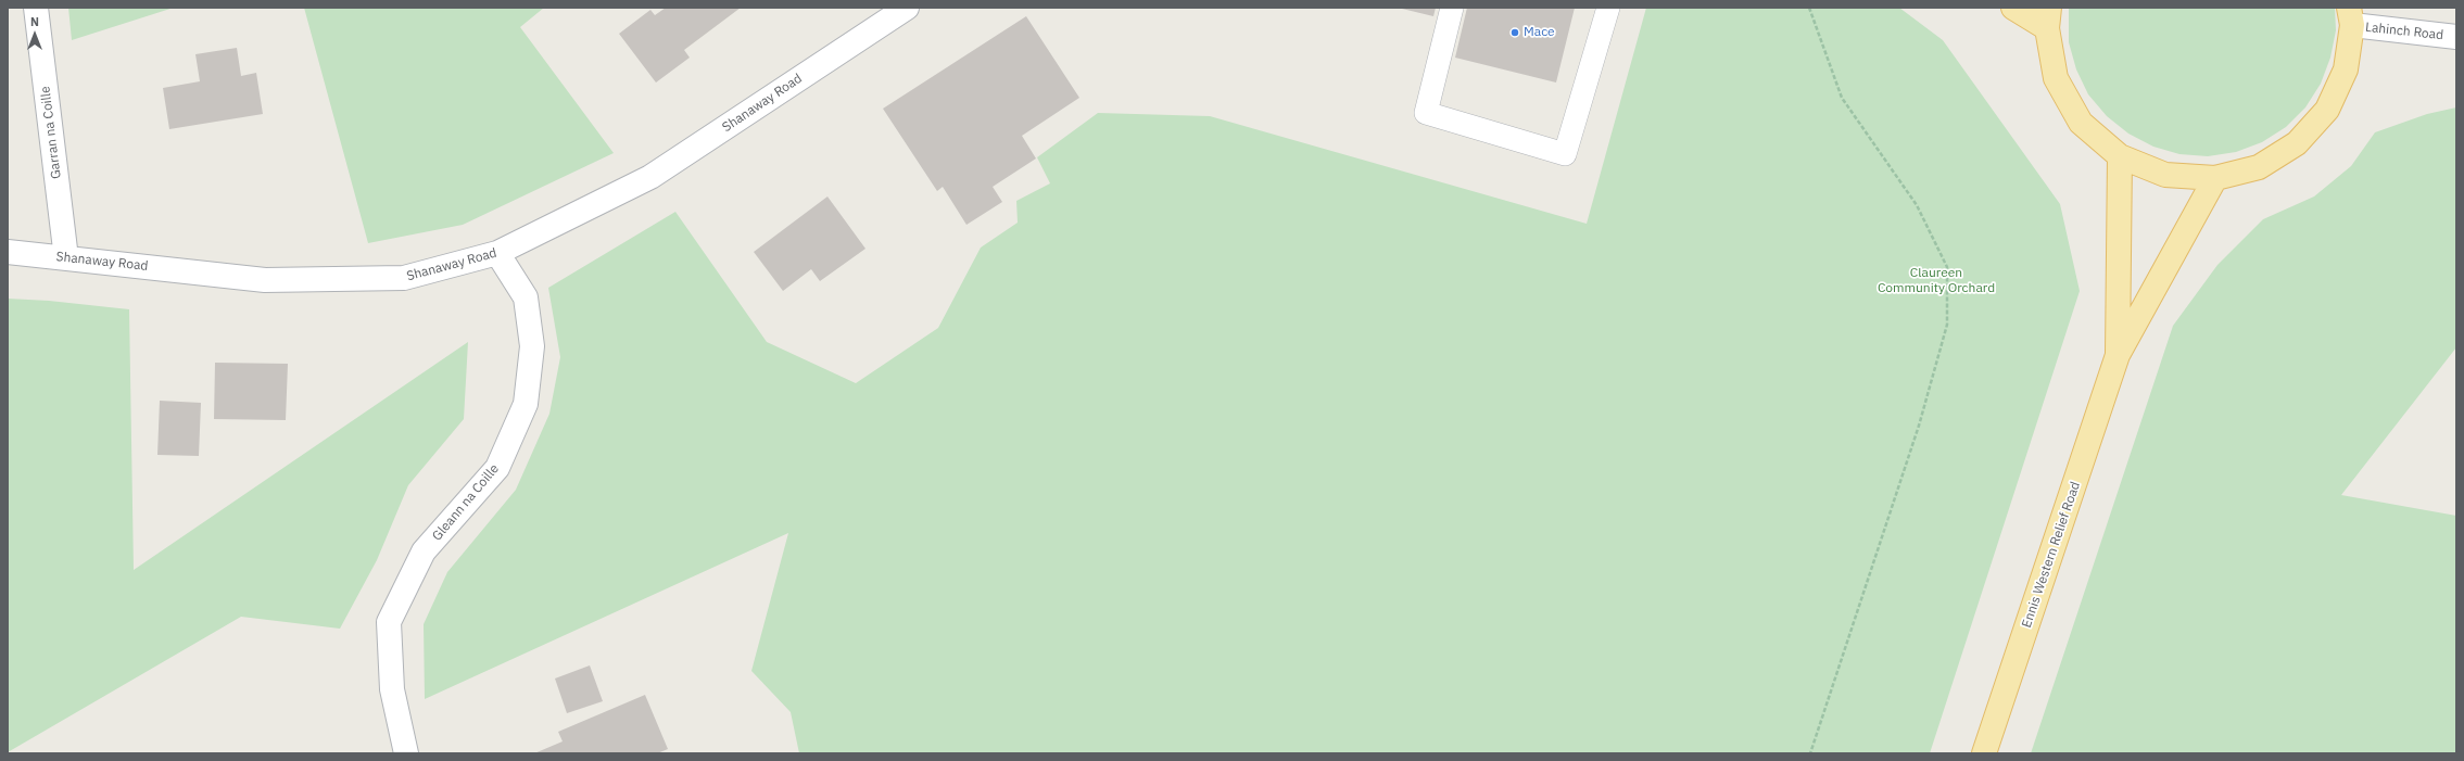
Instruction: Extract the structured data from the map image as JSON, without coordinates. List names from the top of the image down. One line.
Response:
{"streets":{"main road":["Ennis Western Relief Road"],"street":["Lahinch Road","Shanaway Road","Garran na Coille","Gleann na Coille"]},"crossings":[["Shanaway Road","Garran na Coille"],["Shanaway Road","Gleann na Coille"]],"parks":["Claureen Community Orchard"],"places":["Mace"],"north":"top"}
